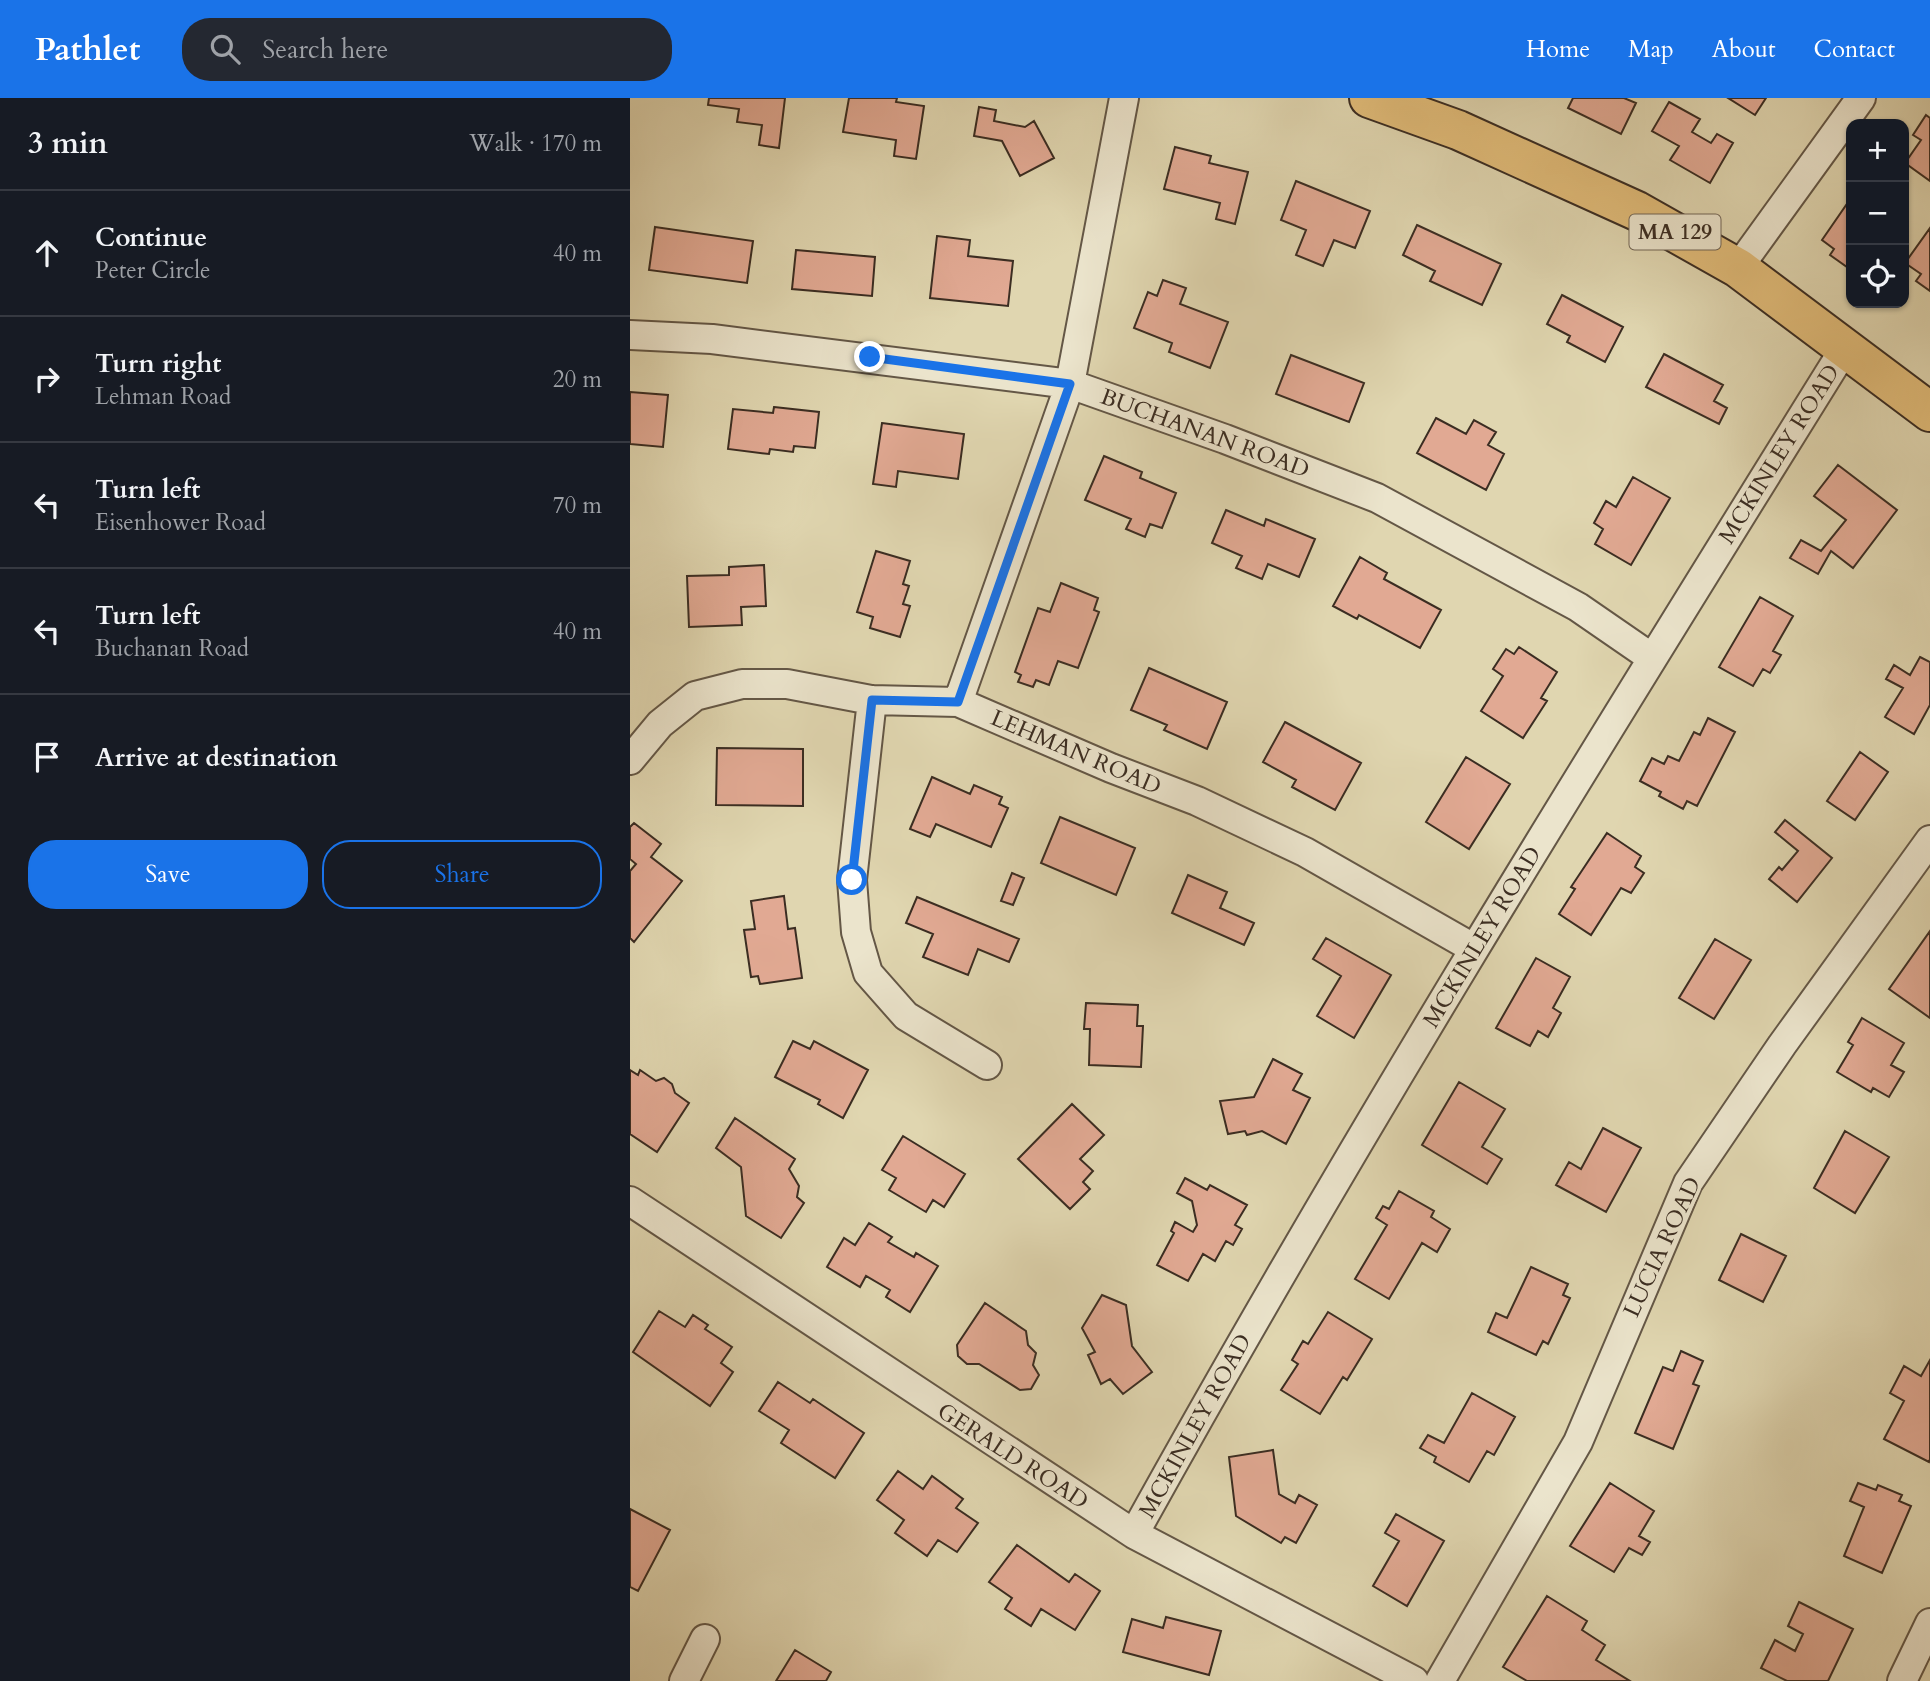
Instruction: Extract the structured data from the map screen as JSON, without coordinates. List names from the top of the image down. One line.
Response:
{"streets":{"main road":["MA 129"],"street":["BUCHANAN ROAD","MCKINLEY ROAD","LEHMAN ROAD","LUCIA ROAD","GERALD ROAD"]},"crossings":[["MA 129","MCKINLEY ROAD"],["BUCHANAN ROAD","MCKINLEY ROAD"],["MCKINLEY ROAD","LEHMAN ROAD"],["MCKINLEY ROAD","GERALD ROAD"]],"page":{"header":"Pathlet","search":"Search here","nav":["Home","Map","About","Contact"],"heading":["3 min","Walk · 170 m"],"map_buttons":["+","−"],"list":[["Continue","Peter Circle","40 m"],["Turn right","Lehman Road","20 m"],["Turn left","Eisenhower Road","70 m"],["Turn left","Buchanan Road","40 m"],"Arrive at destination"],"buttons":["Save","Share"]}}
